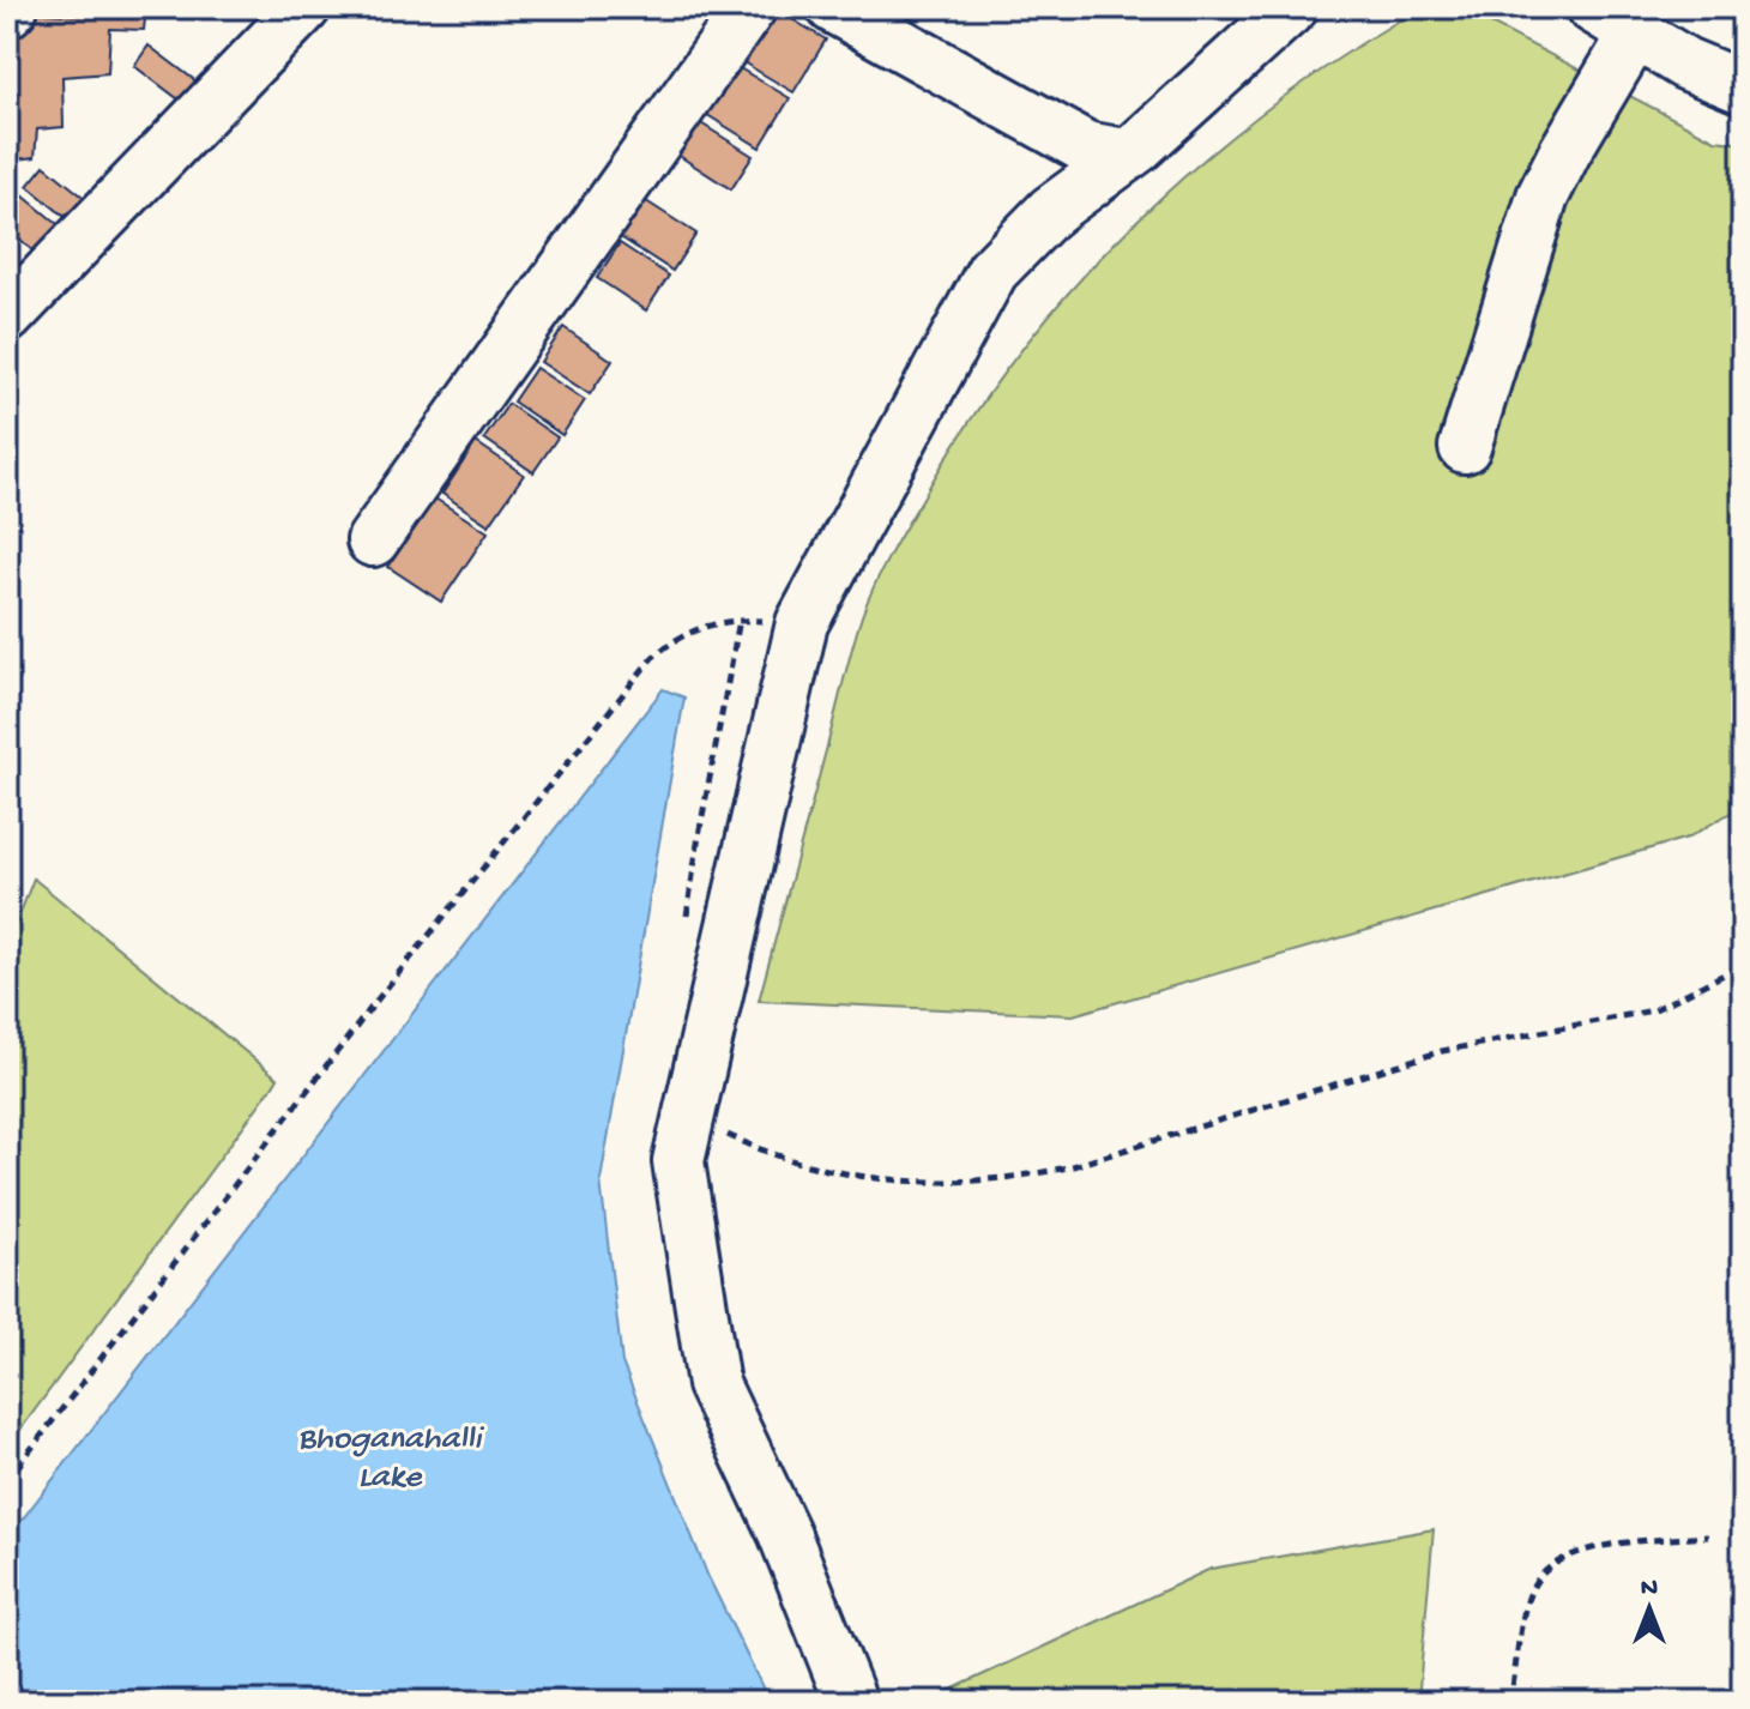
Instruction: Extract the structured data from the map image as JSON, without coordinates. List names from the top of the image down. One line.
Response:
{"water":["Bhoganahalli Lake"],"north":"top"}
